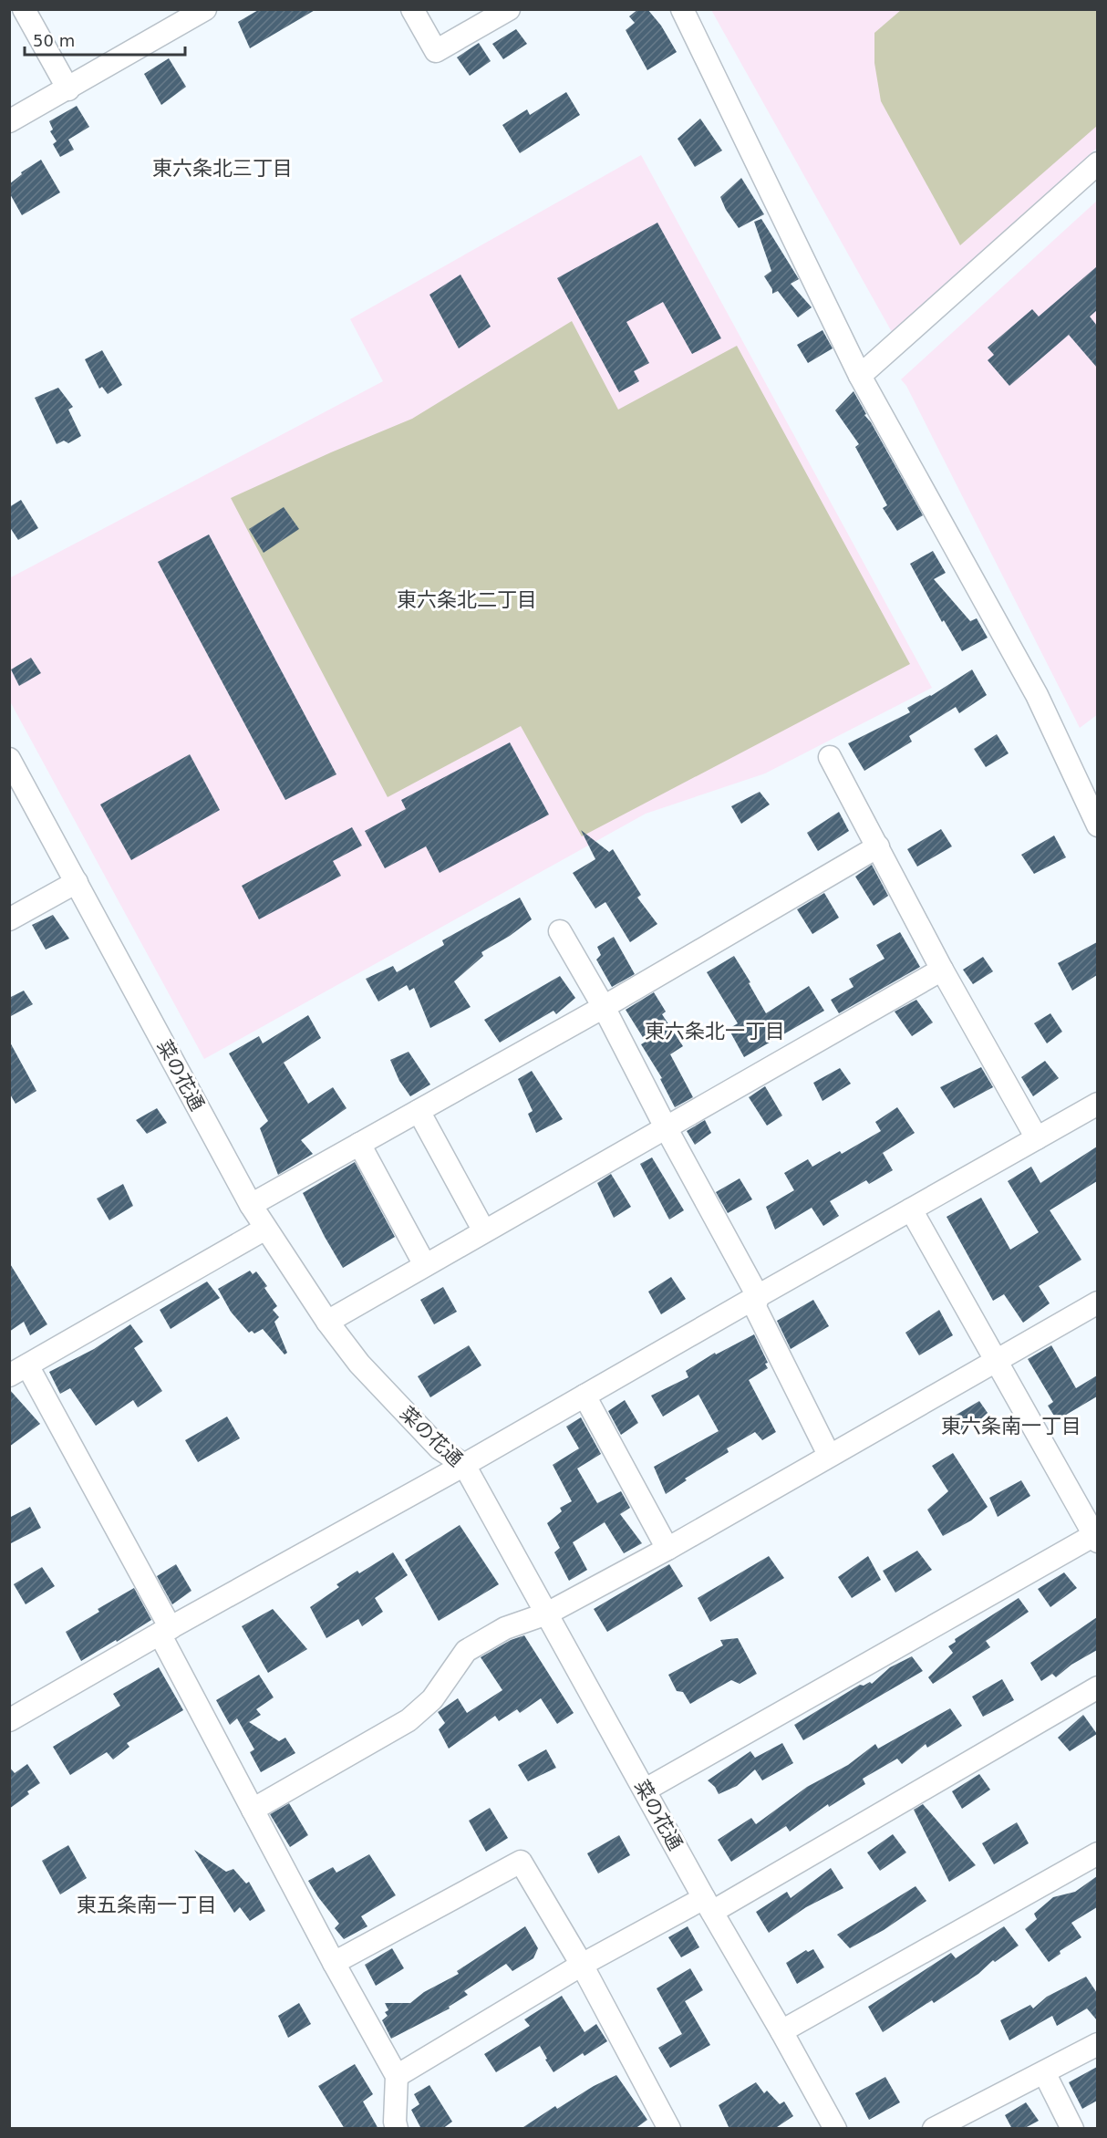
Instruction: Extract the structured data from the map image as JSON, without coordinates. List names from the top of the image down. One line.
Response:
{"streets":{"street":["菜の花通"]},"districts":["東六条北三丁目","東六条北二丁目","東六条北一丁目","東六条南一丁目","東五条南一丁目"],"scale_bar":"50 m"}
